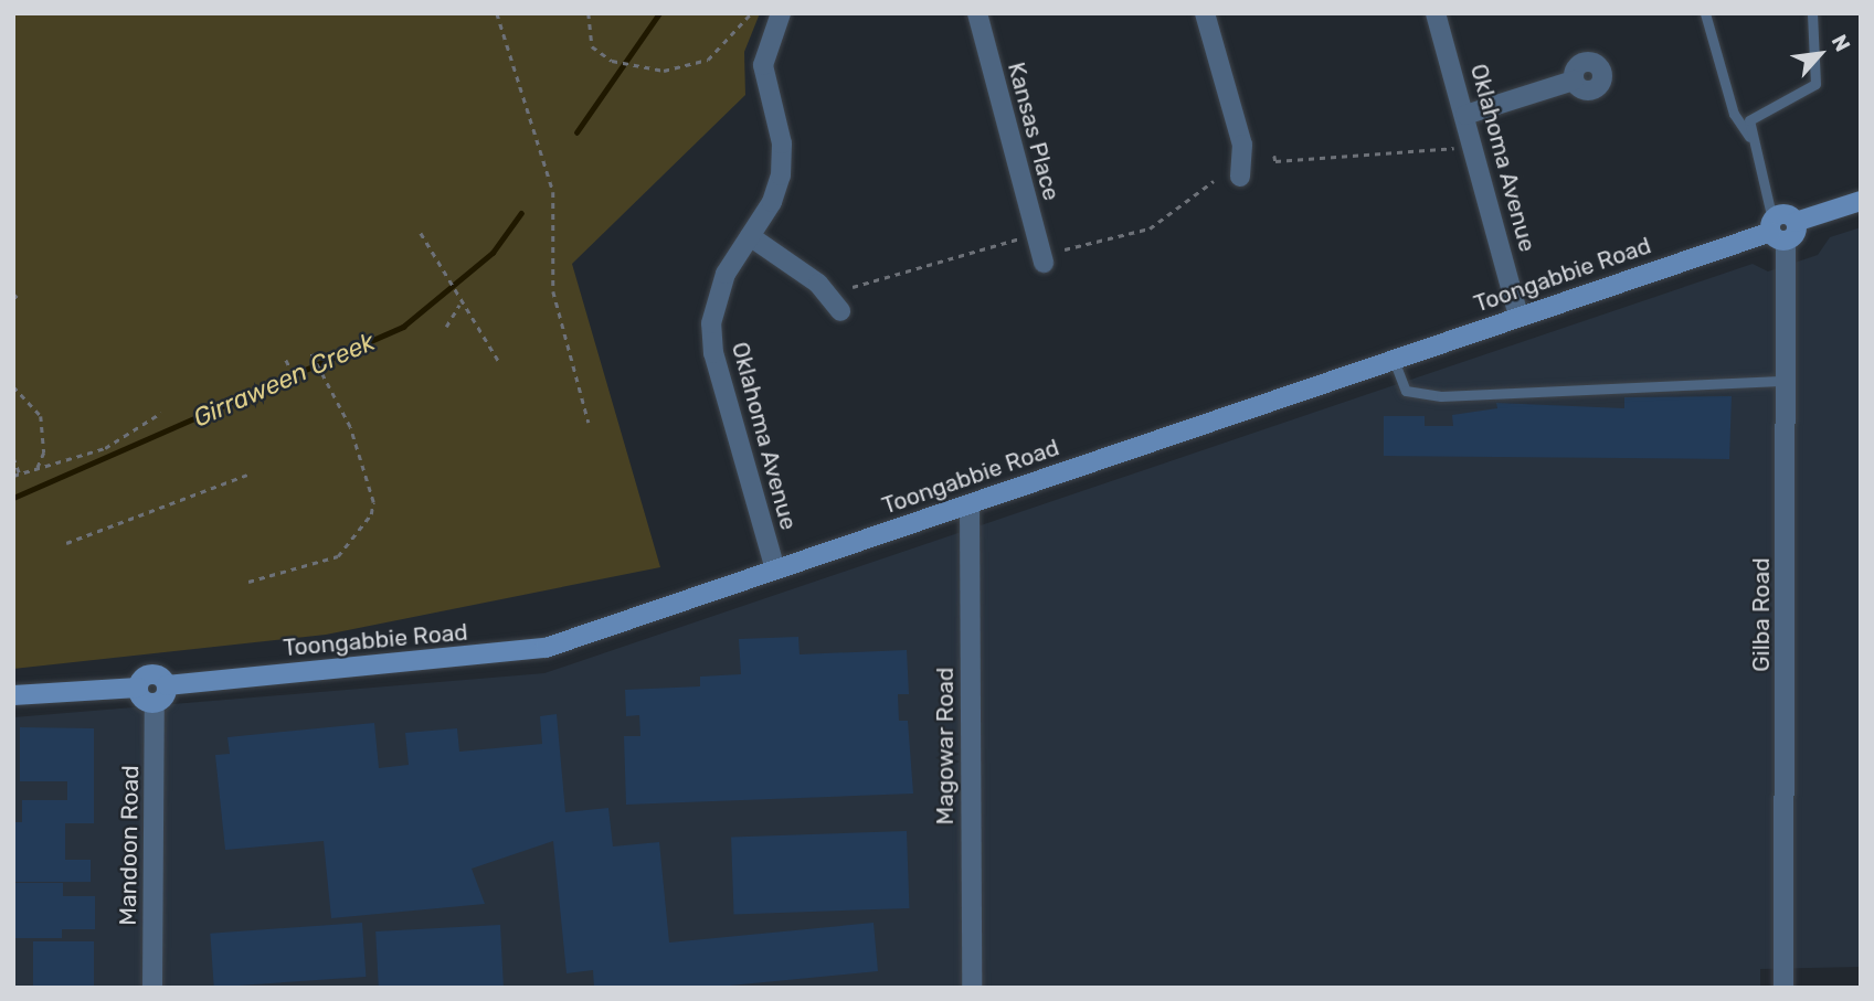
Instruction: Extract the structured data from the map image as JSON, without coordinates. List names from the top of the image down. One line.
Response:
{"streets":{"main road":["Toongabbie Road"],"street":["Kansas Place","Oklahoma Avenue","Gilba Road","Magowar Road","Mandoon Road"]},"crossings":[["Oklahoma Avenue","Toongabbie Road"],["Toongabbie Road","Gilba Road"],["Toongabbie Road","Magowar Road"]],"water":["Girraween Creek"],"north":"top right"}
